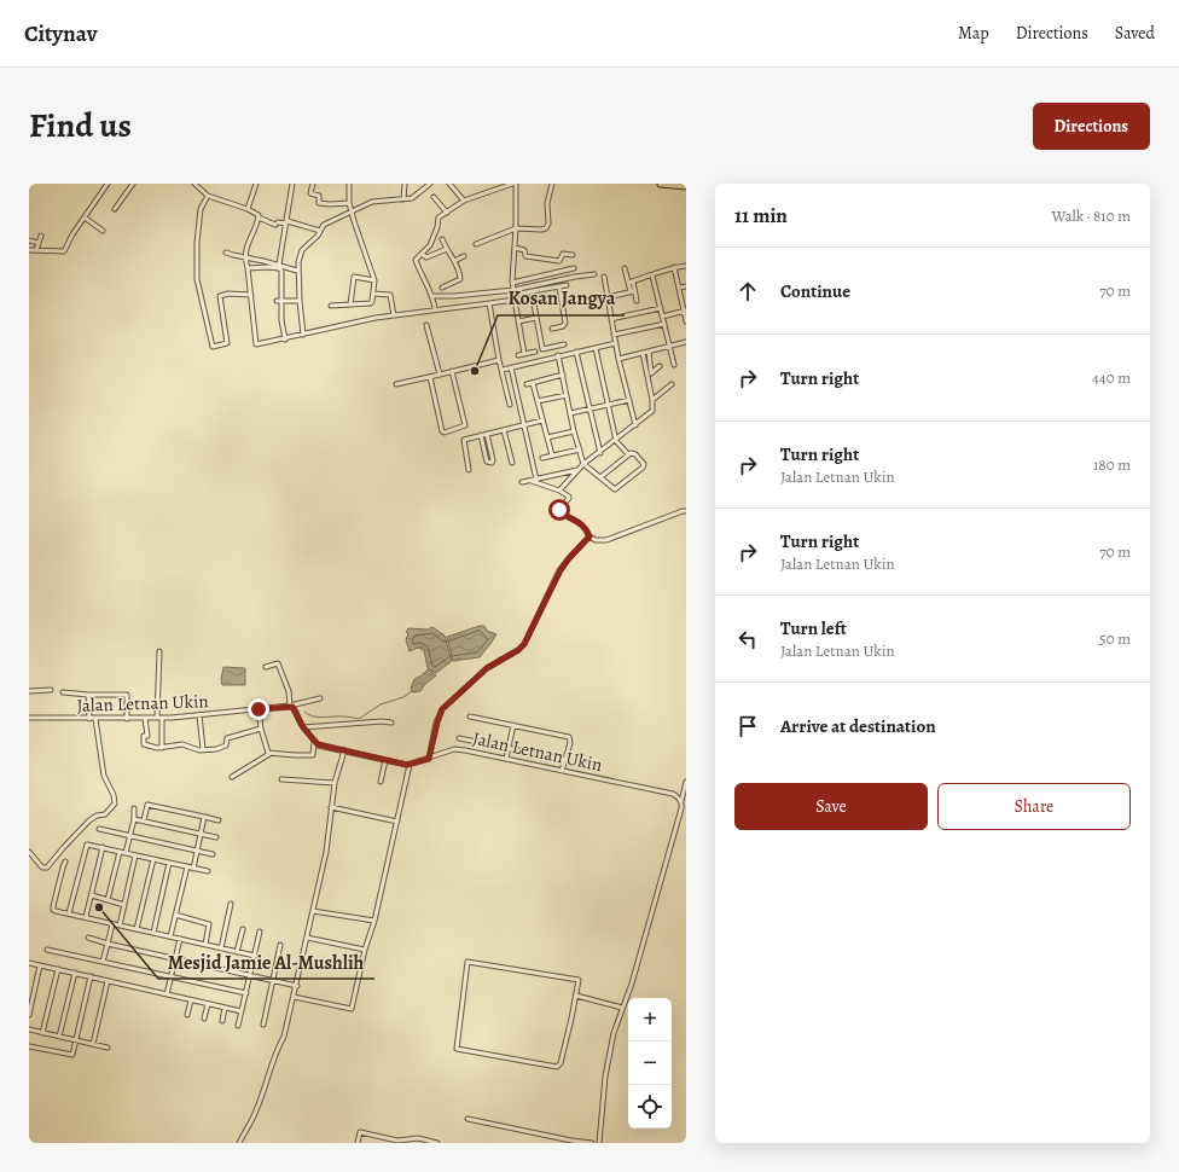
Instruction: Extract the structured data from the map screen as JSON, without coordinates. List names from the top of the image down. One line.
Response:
{"streets":{"street":["Jalan Letnan Ukin"]},"places":["Kosan Jangya","Mesjid Jamie Al-Mushlih"],"page":{"header":"Citynav","nav":["Map","Directions","Saved"],"title":"Find us","buttons":["Directions",["Save","Share"]],"heading":["11 min","Walk · 810 m"],"list":[["Continue","70 m"],["Turn right","440 m"],["Turn right","Jalan Letnan Ukin","180 m"],["Turn right","Jalan Letnan Ukin","70 m"],["Turn left","Jalan Letnan Ukin","50 m"],"Arrive at destination"],"map_buttons":["+","−"]}}
